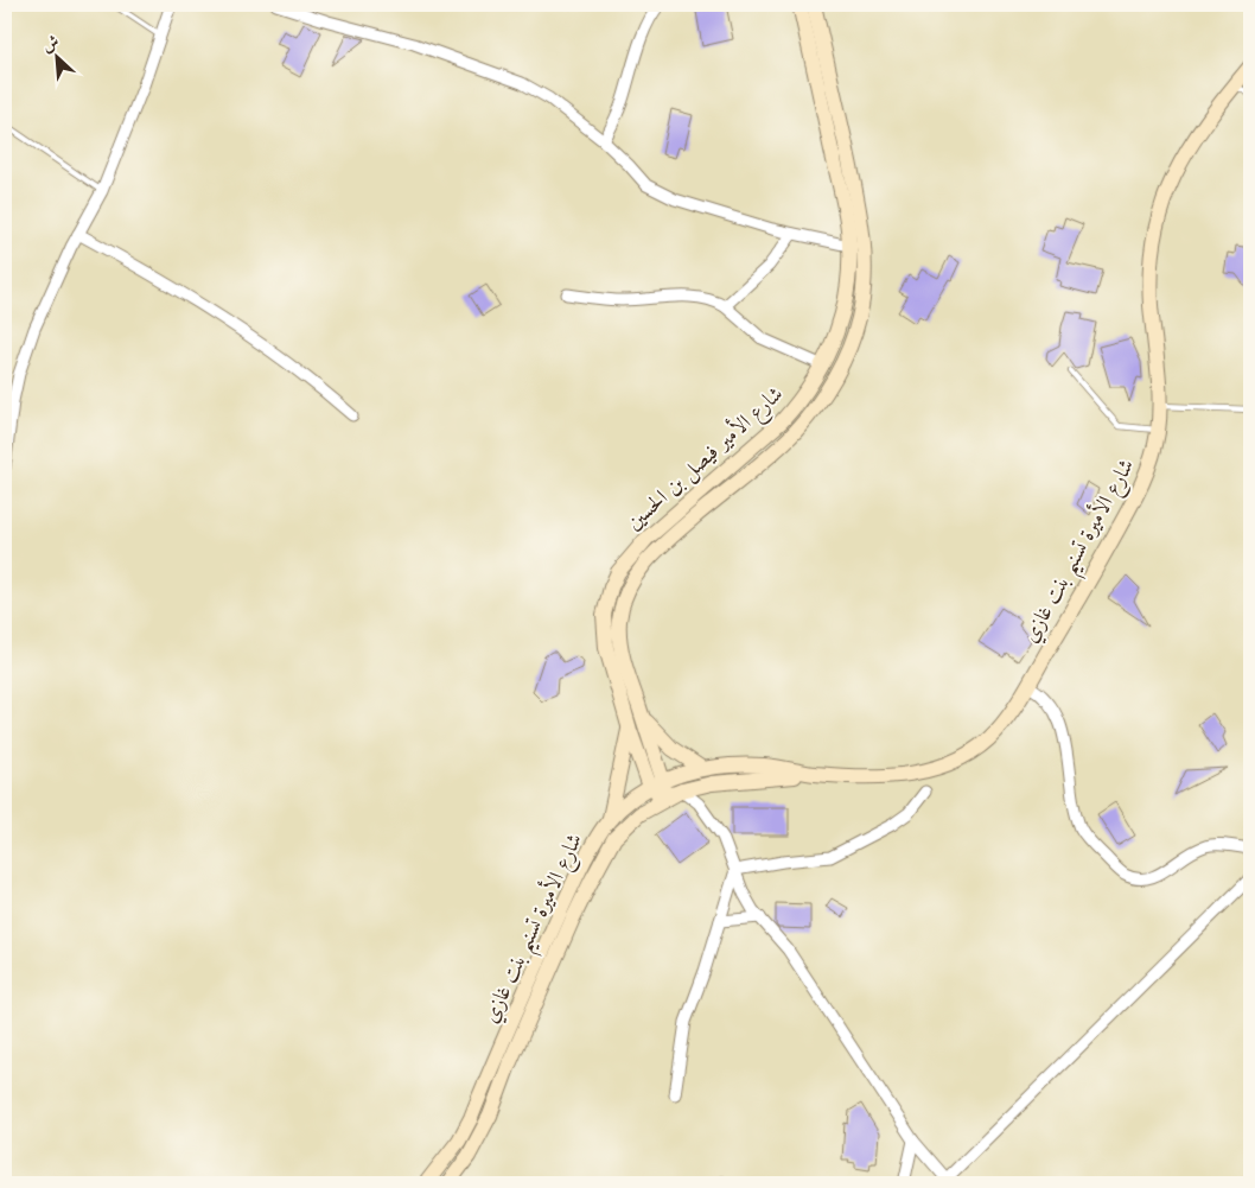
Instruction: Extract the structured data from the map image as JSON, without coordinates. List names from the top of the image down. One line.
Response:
{"streets":{"main road":["شارع الأمير فيصل بن الحسين","شارع الأميرة تسنيم بنت غازي"]},"crossings":[["شارع الأمير فيصل بن الحسين","شارع الأميرة تسنيم بنت غازي"]],"north":"top left"}
